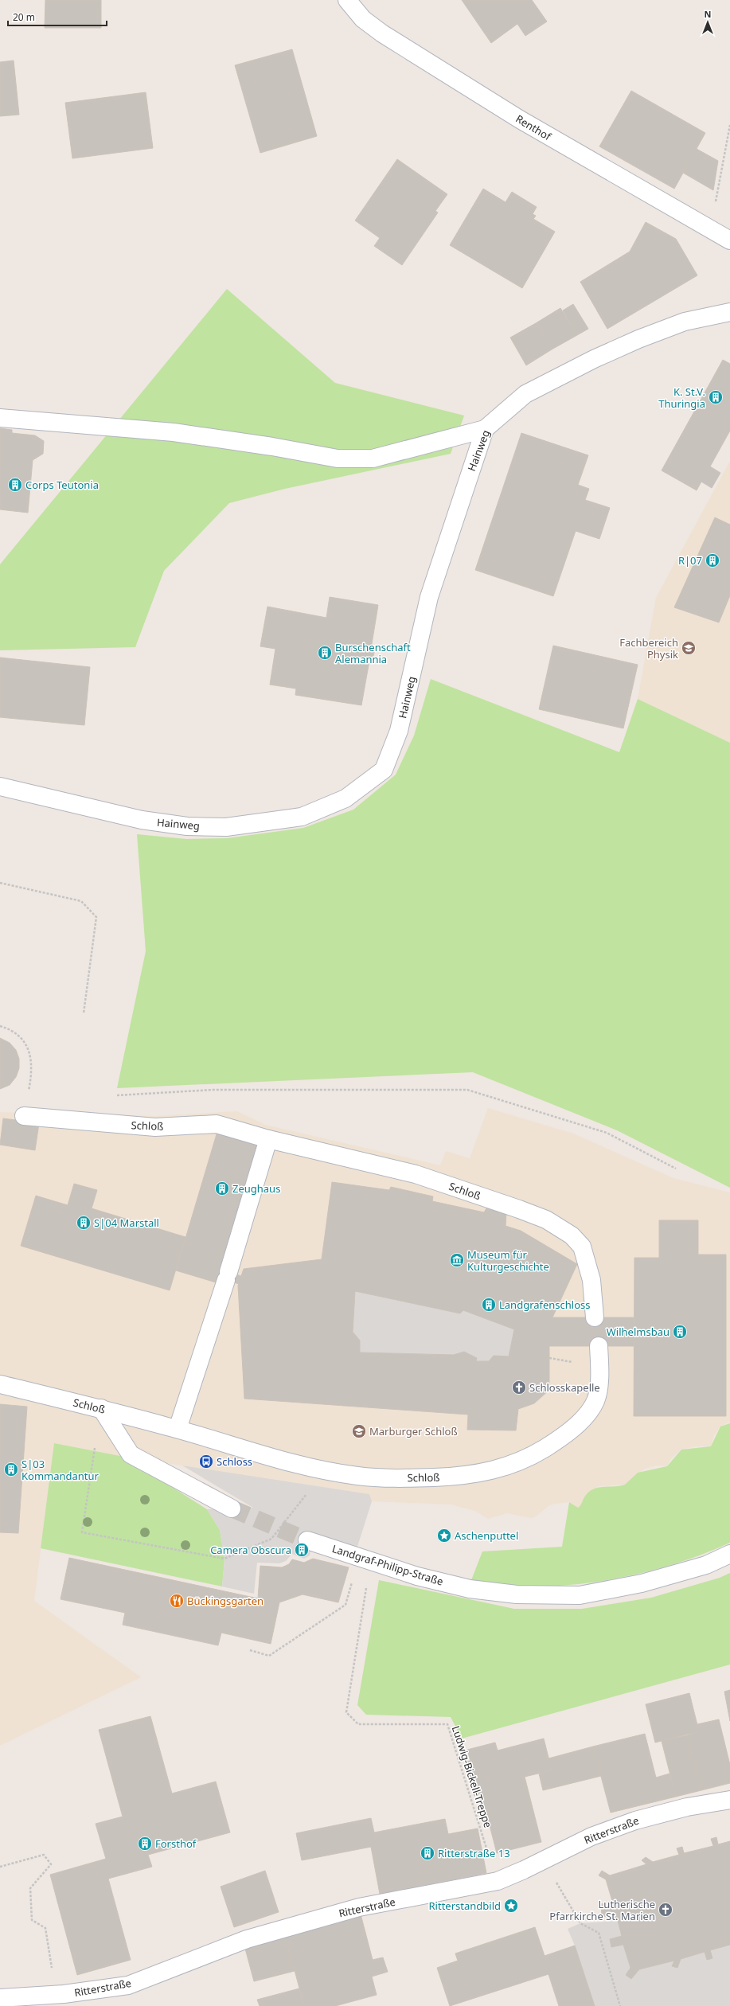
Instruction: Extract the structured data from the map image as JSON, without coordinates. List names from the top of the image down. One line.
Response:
{"streets":{"street":["Renthof","Hainweg","Schloß","Landgraf-Philipp-Straße","Ritterstraße"],"path":["Ludwig-Bickell-Treppe"]},"crossings":[["Landgraf-Philipp-Straße","Ludwig-Bickell-Treppe"],["Ludwig-Bickell-Treppe","Ritterstraße"]],"places":{"building":["K. St.V. Thuringia","Corps Teutonia","R|07","Burschenschaft Alemannia","Zeughaus","S|04 Marstall","Landgrafenschloss","Wilhelmsbau","S|03 Kommandantur","Camera Obscura","Forsthof","Ritterstraße 13"],"school or university":["Fachbereich Physik","Marburger Schloß"],"museum":["Museum für Kulturgeschichte"],"church":["Schlosskapelle","Lutherische Pfarrkirche St. Marien"],"bus stop":["Schloss"],"place":["Aschenputtel","Ritterstandbild"],"restaurant":["Bückingsgarten"]},"scale_bar":"20 m","north":"top"}
